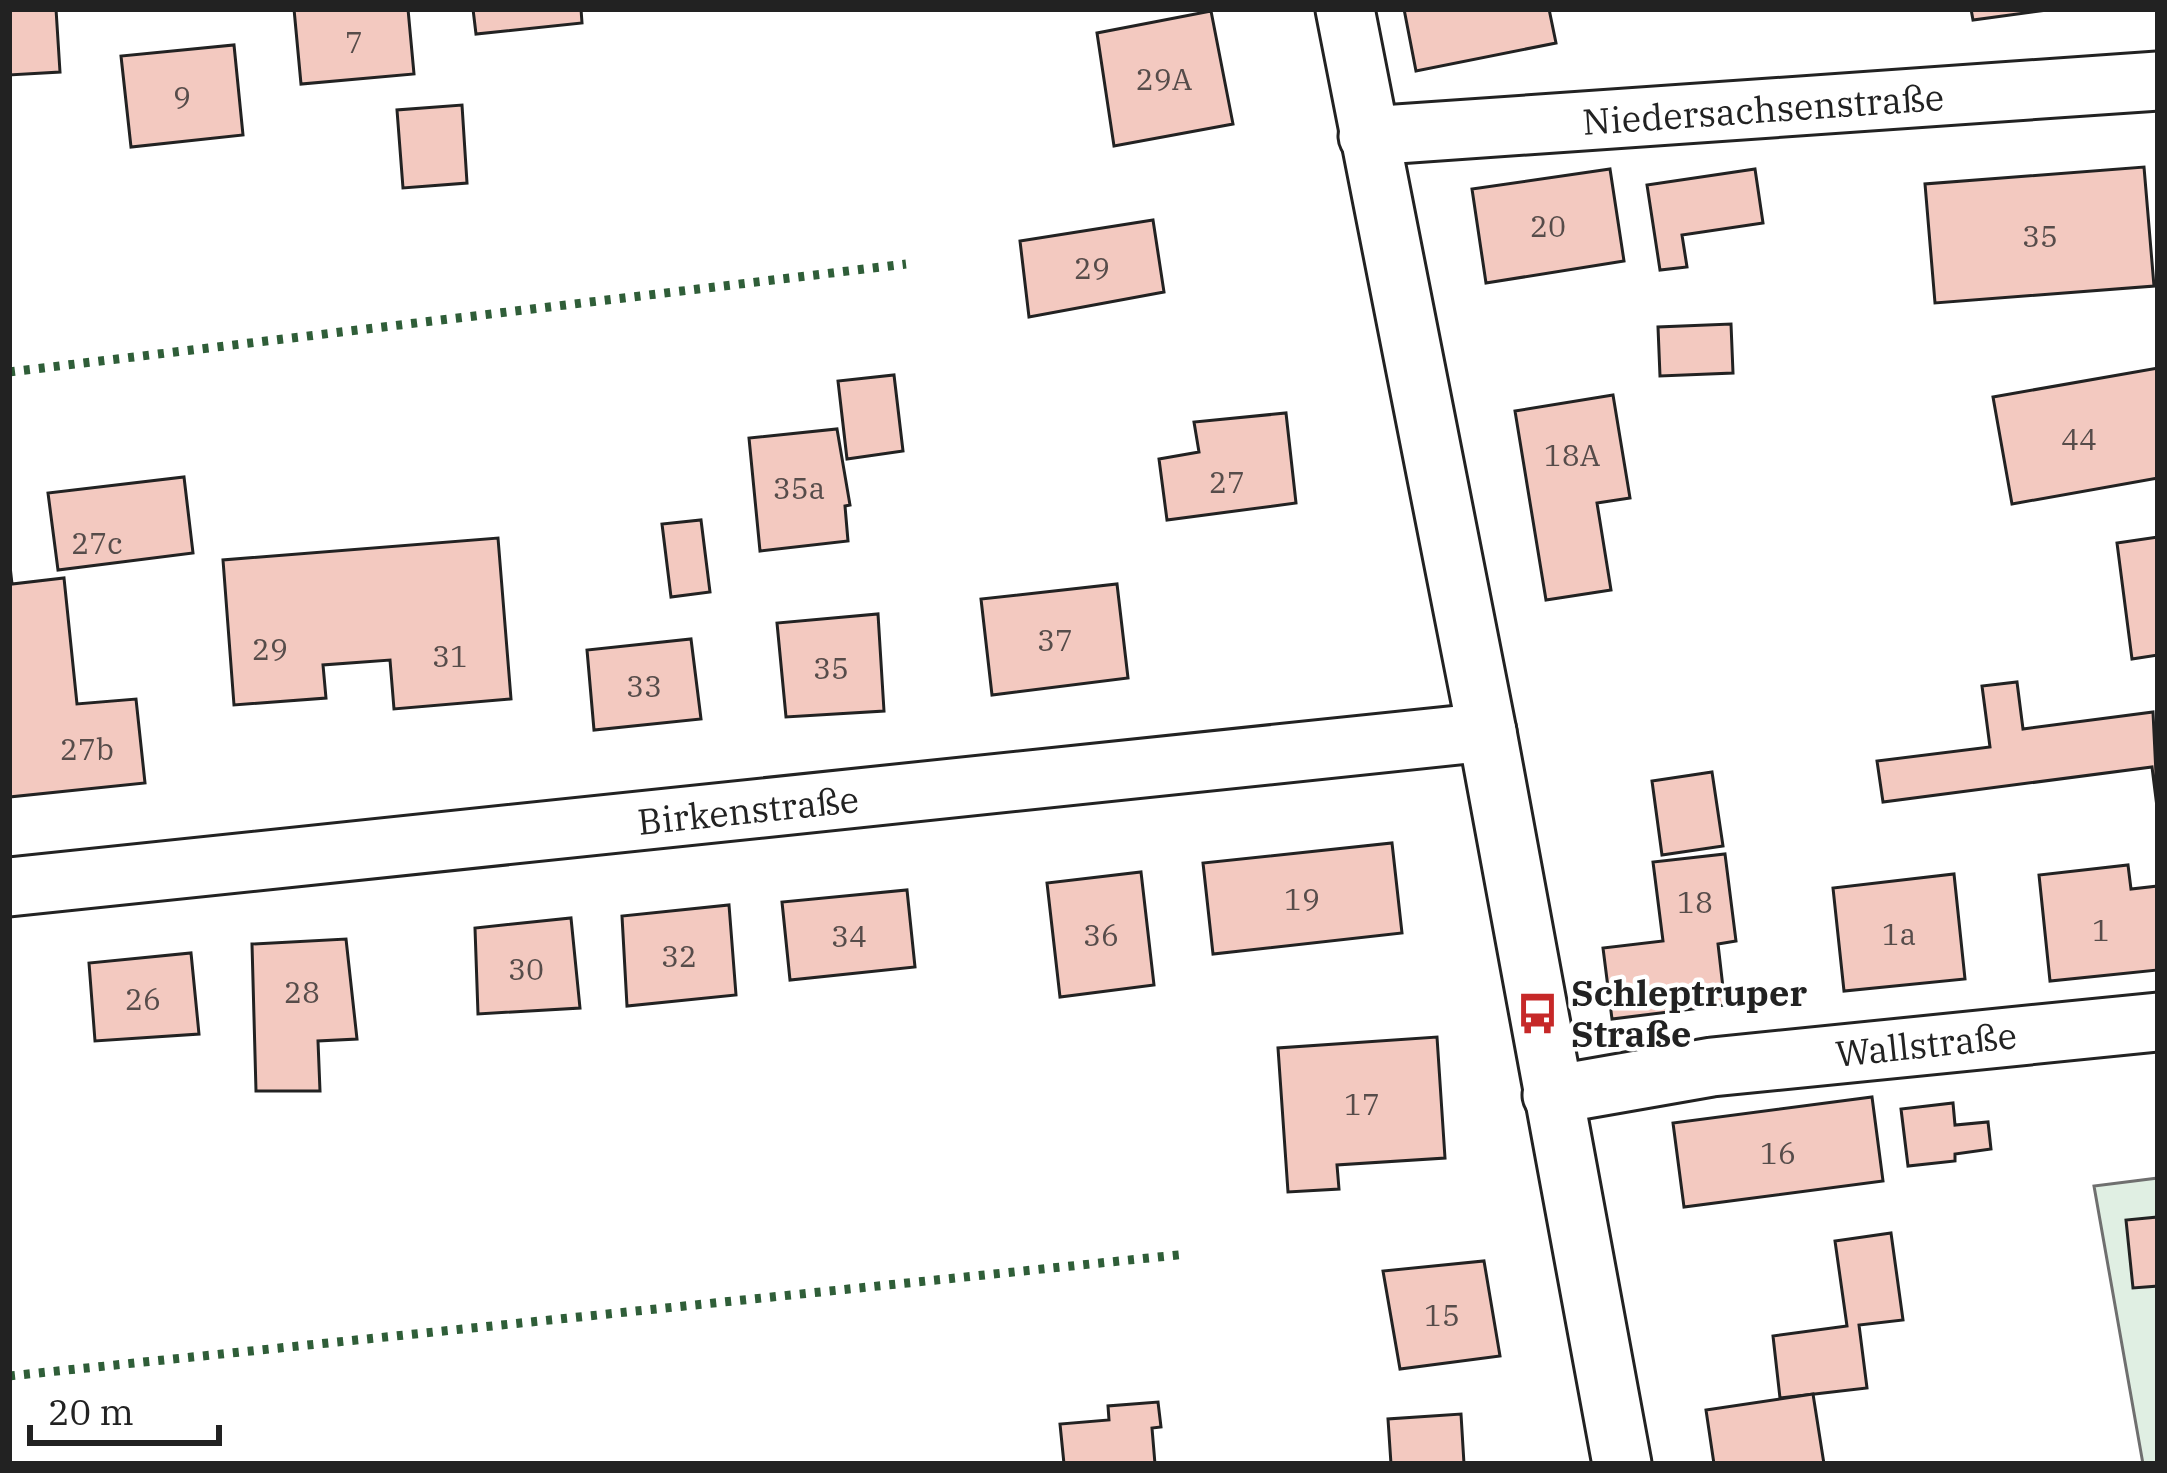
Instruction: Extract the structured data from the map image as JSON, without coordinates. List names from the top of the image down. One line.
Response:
{"streets":{"street":["Niedersachsenstraße","Birkenstraße","Wallstraße"]},"places":{"bus stop":["Schleptruper Straße"]},"house_numbers":["7","29A","9","20","35","29","44","18A","27","35a","27c","37","29","31","35","33","27b","19","18","1","1a","36","34","32","30","28","26","17","16","15"],"scale_bar":"20 m"}
